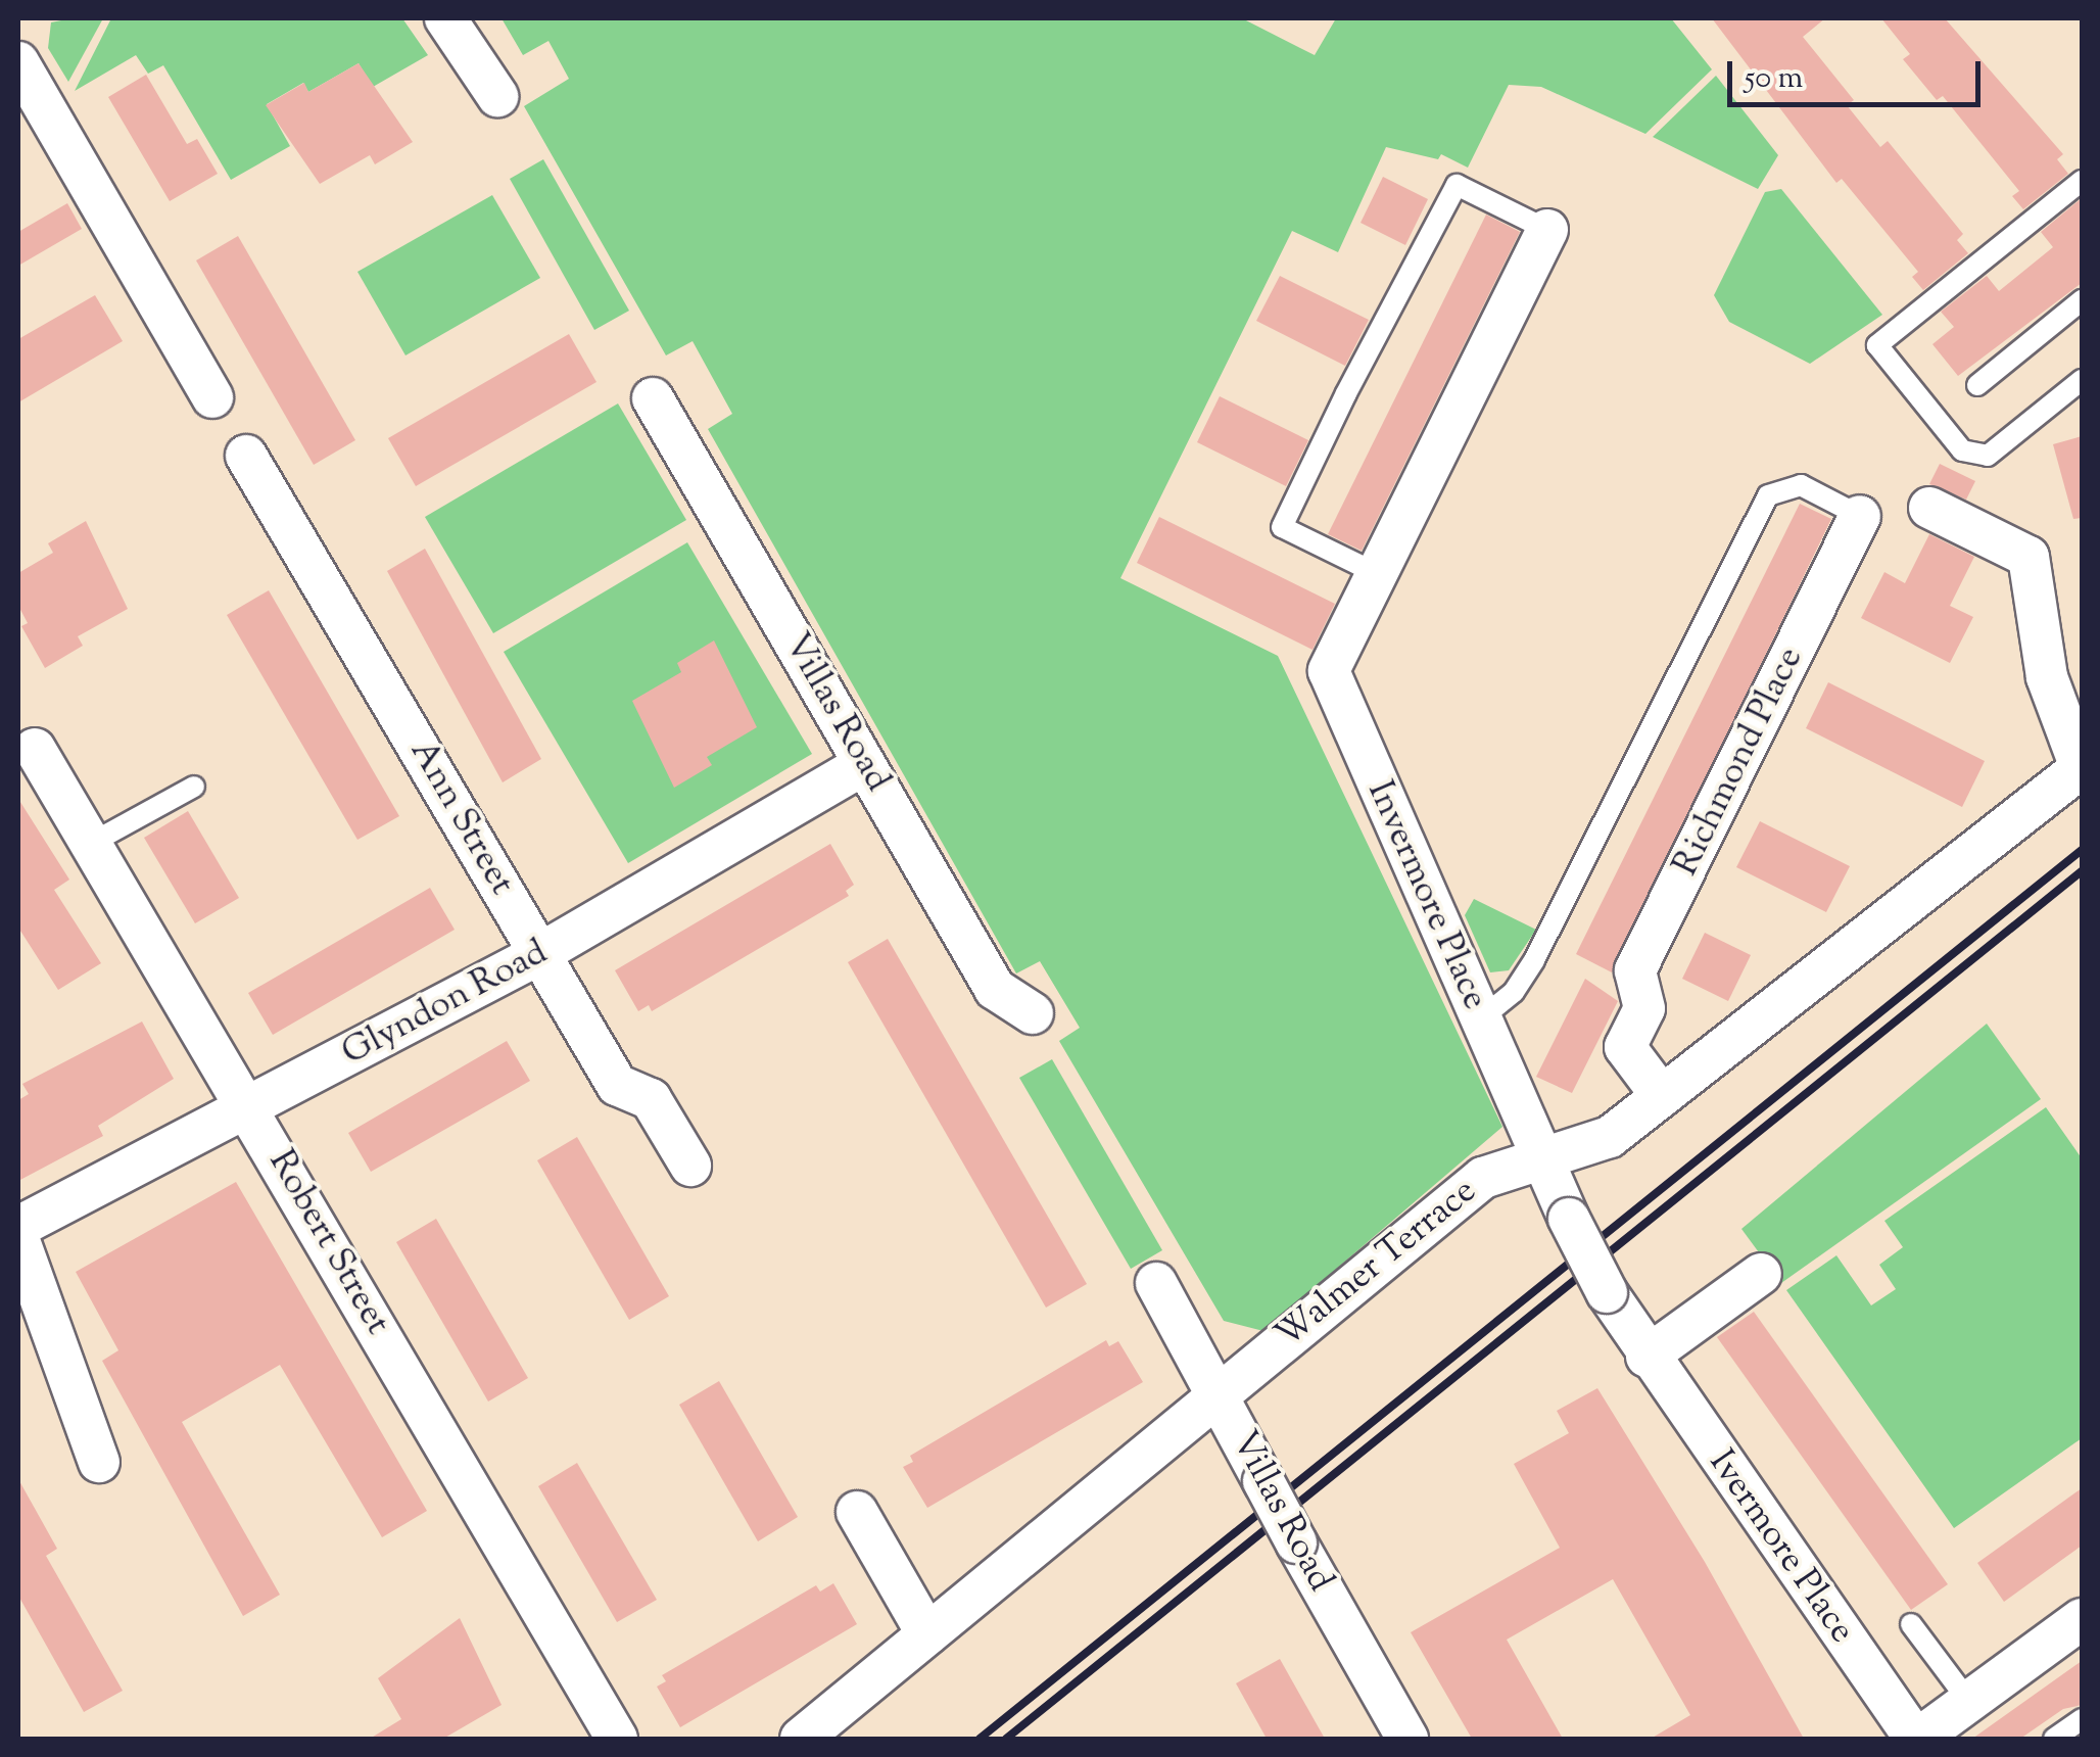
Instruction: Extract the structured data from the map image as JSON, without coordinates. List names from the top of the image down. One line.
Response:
{"streets":{"street":["Villas Road","Richmond Place","Ann Street","Invermore Place","Glyndon Road","Robert Street","Walmer Terrace","Ivermore Place"]},"crossings":[["Villas Road","Glyndon Road"],["Villas Road","Walmer Terrace"],["Richmond Place","Invermore Place"],["Richmond Place","Walmer Terrace"],["Ann Street","Glyndon Road"],["Invermore Place","Walmer Terrace"],["Invermore Place","Ivermore Place"],["Glyndon Road","Robert Street"]],"scale_bar":"50 m"}
